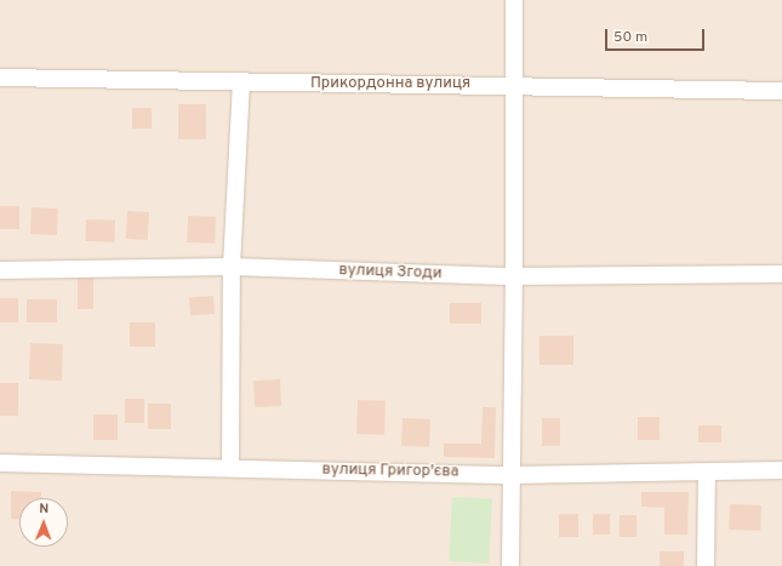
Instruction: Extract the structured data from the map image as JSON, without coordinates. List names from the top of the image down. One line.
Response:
{"streets":{"street":["Прикордонна вулиця","вулиця Згоди","вулиця Григор'єва"]},"scale_bar":"50 m","north":"top"}
